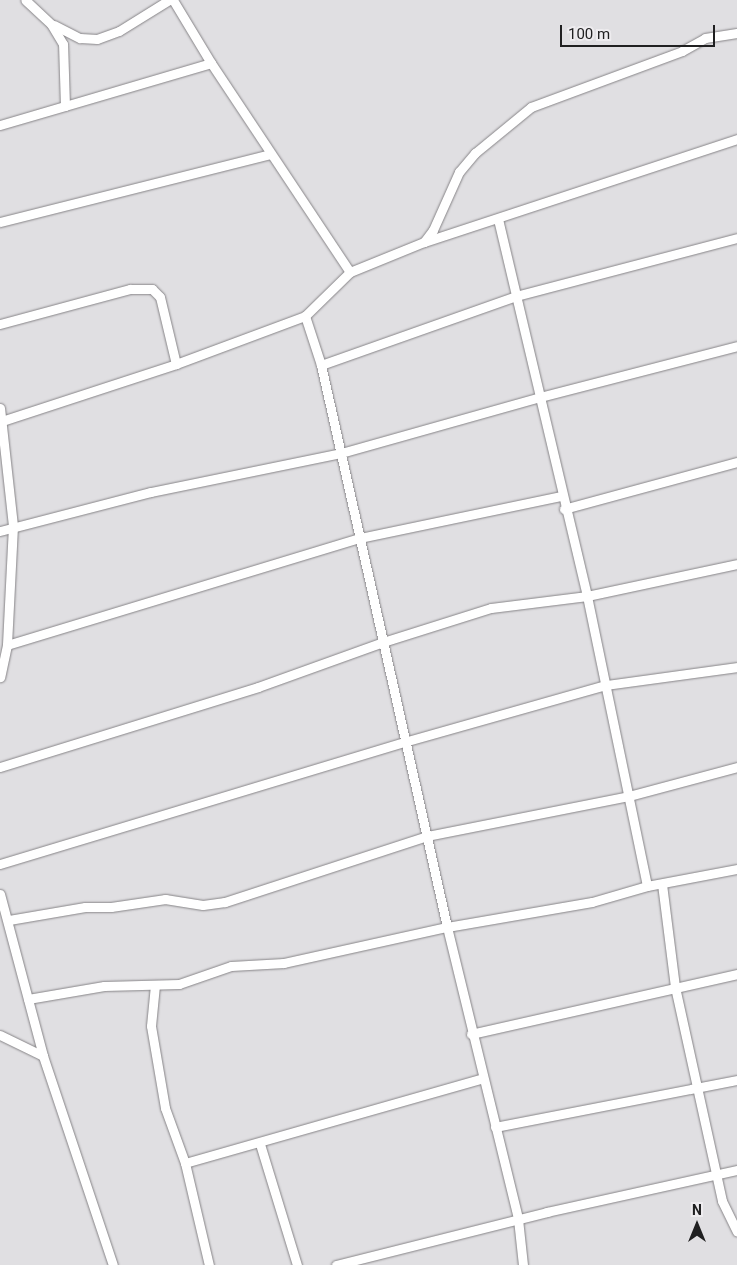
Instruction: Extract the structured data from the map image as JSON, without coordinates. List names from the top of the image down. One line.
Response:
{"scale_bar":"100 m","north":"top"}
